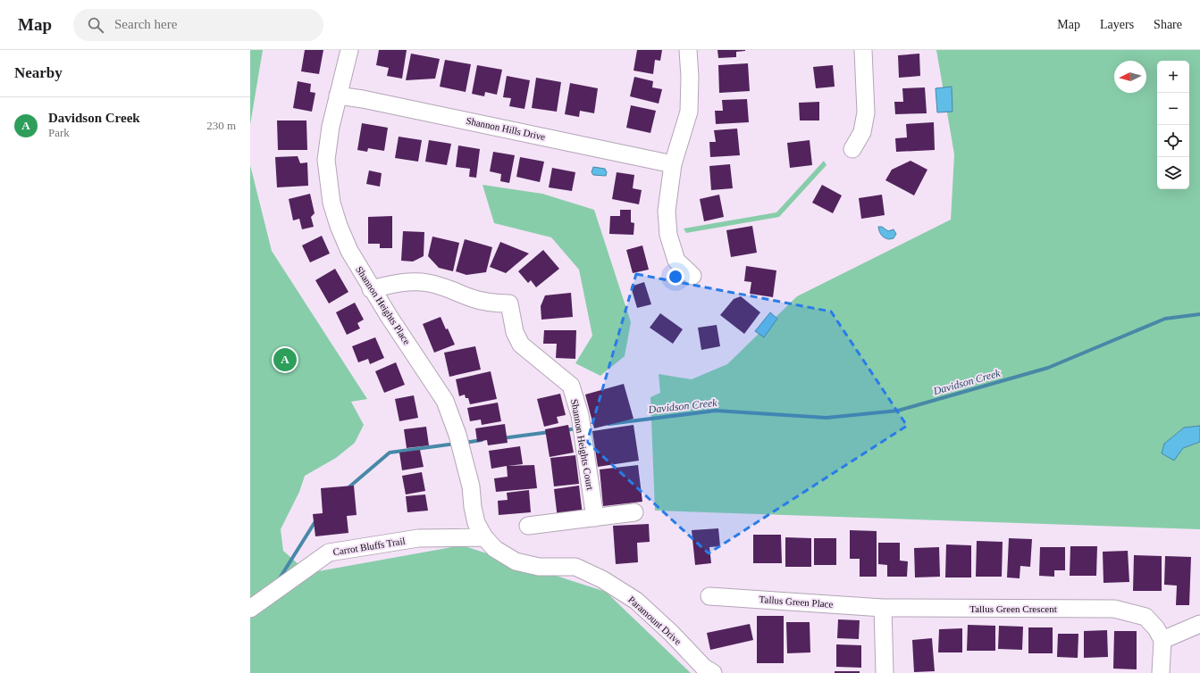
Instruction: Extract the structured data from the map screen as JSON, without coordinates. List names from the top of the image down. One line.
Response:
{"streets":{"street":["Shannon Hills Drive","Shannon Heights Place","Shannon Heights Court","Carrot Bluffs Trail","Tallus Green Place","Tallus Green Crescent","Paramount Drive"]},"crossings":[["Shannon Hills Drive","Shannon Heights Place"],["Shannon Heights Place","Shannon Heights Court"],["Shannon Heights Place","Paramount Drive"],["Carrot Bluffs Trail","Paramount Drive"],["Tallus Green Place","Tallus Green Crescent"]],"water":["Davidson Creek"],"north":"left","page":{"header":"Map","search":"Search here","nav":["Map","Layers","Share"],"heading":"Nearby","map_buttons":["+","−"],"list":[{"mark":"A","name":"Davidson Creek","note":"Park","value":"230 m"}],"pins":"A"}}
